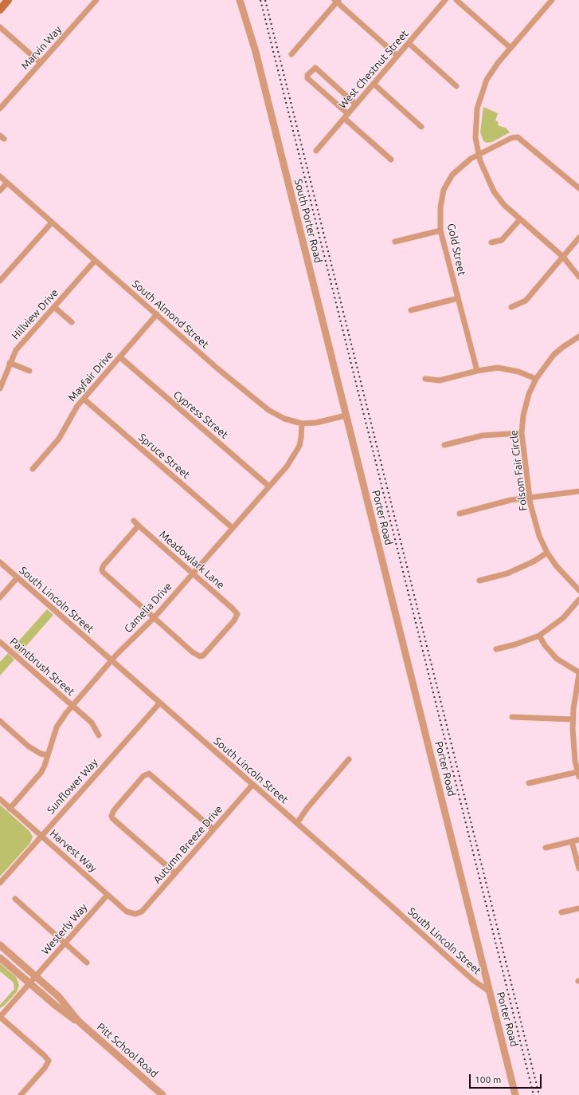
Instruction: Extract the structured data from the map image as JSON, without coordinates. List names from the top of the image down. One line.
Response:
{"streets":{"street":["Marvin Way","West Chestnut Street","South Porter Road","Gold Street","Hillview Drive","South Almond Street","Mayfair Drive","Cypress Street","Spruce Street","Folsom Fair Circle","Porter Road","Meadowlark Lane","South Lincoln Street","Camelia Drive","Paintbrush Street","Sunflower Way","Autumn Breeze Drive","Harvest Way","Westerly Way","Pitt School Road"]},"crossings":[["South Porter Road","South Almond Street"],["South Porter Road","Porter Road"],["Hillview Drive","South Almond Street"],["South Almond Street","Mayfair Drive"],["South Almond Street","Camelia Drive"],["Mayfair Drive","Cypress Street"],["Mayfair Drive","Spruce Street"],["Cypress Street","Camelia Drive"],["Spruce Street","Camelia Drive"],["Porter Road","South Lincoln Street"],["Meadowlark Lane","Camelia Drive"],["South Lincoln Street","Camelia Drive"],["South Lincoln Street","Sunflower Way"],["South Lincoln Street","Autumn Breeze Drive"],["Camelia Drive","Paintbrush Street"],["Camelia Drive","Harvest Way"],["Sunflower Way","Harvest Way"],["Autumn Breeze Drive","Harvest Way"],["Harvest Way","Westerly Way"],["Westerly Way","Pitt School Road"]],"scale_bar":"100 m"}
